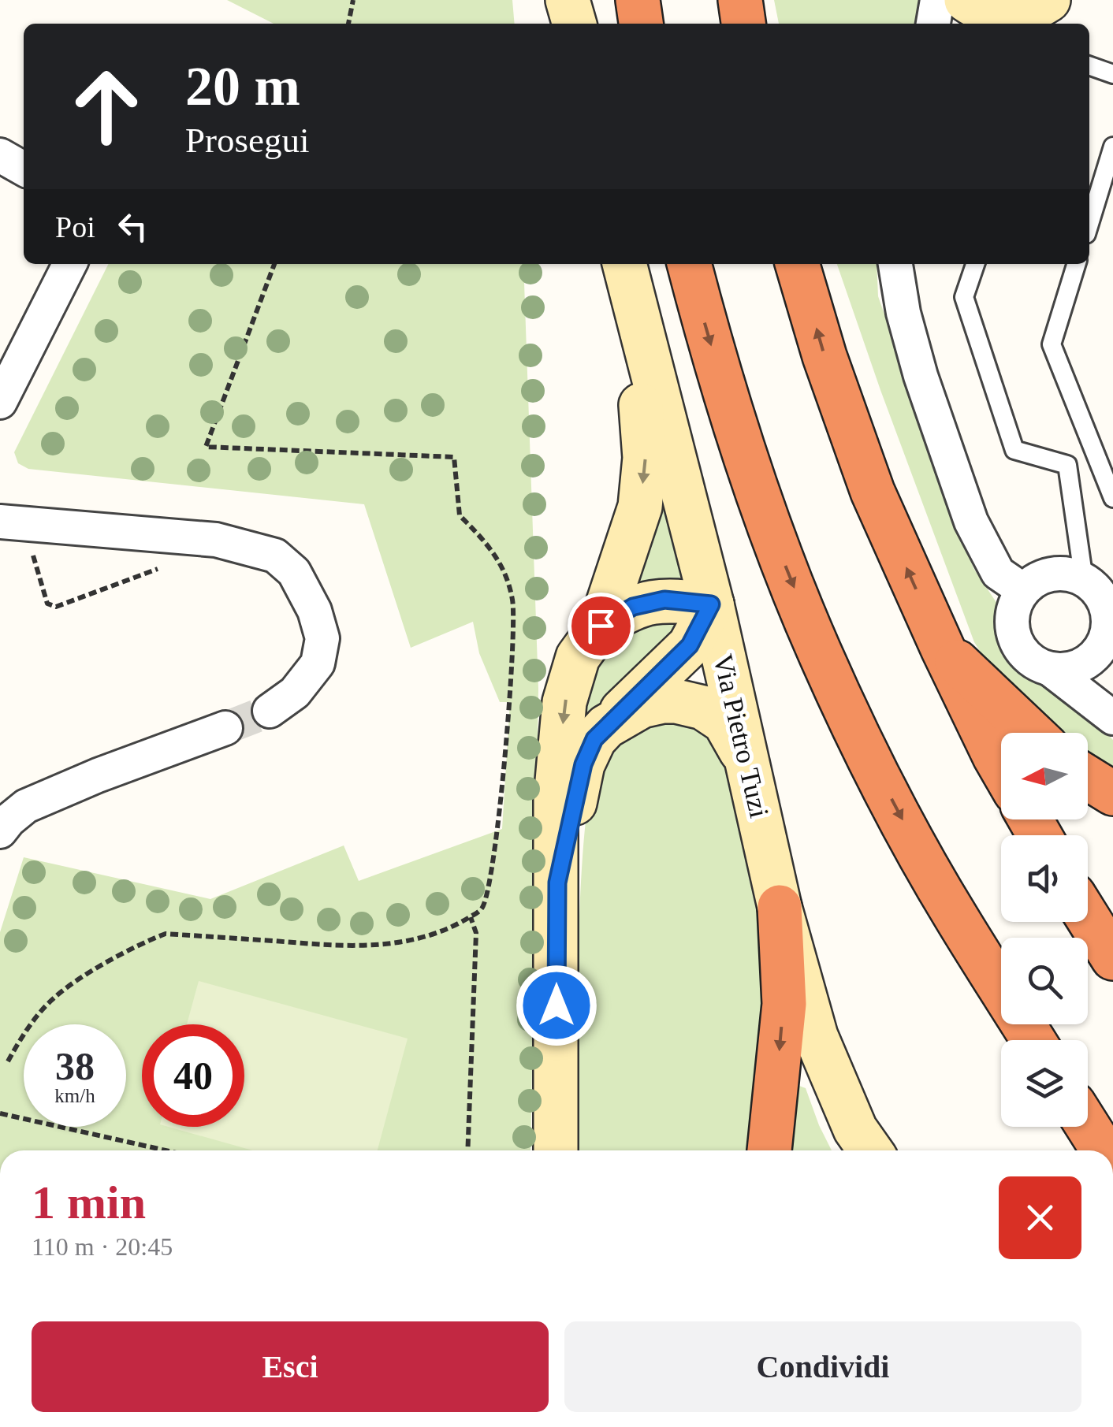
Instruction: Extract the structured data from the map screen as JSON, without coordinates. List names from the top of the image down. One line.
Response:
{"streets":{"street":["Via Pietro Tuzi"]},"north":"left","page":{"turn":["20 m","Prosegui"],"then":"Poi","speed":"38 km/h","limit":"40","heading":["1 min","110 m · 20:45"],"buttons":["Esci","Condividi"]}}
